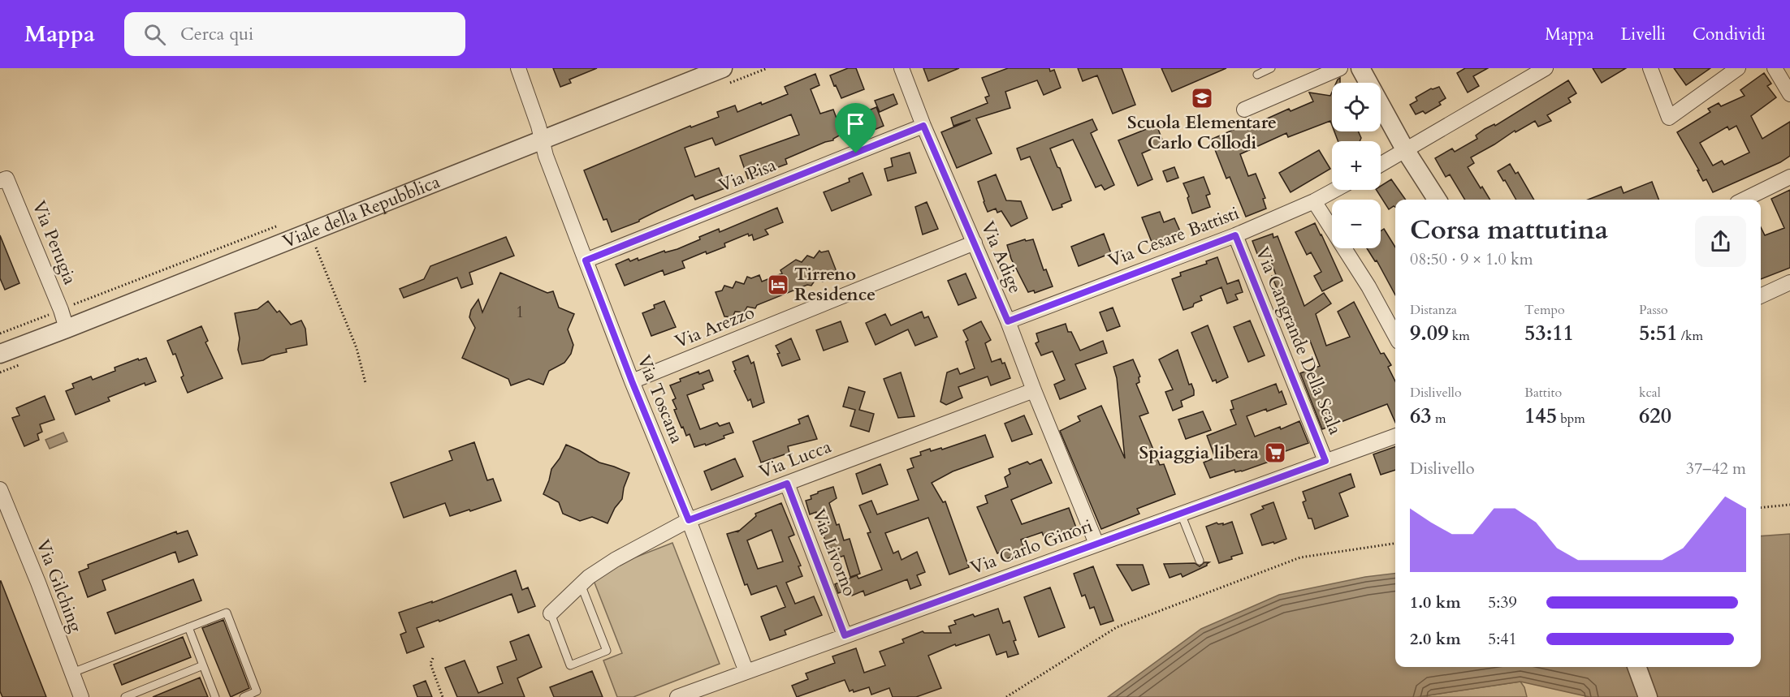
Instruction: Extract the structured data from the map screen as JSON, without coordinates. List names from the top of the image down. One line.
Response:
{"streets":{"street":["Via Pisa","Viale della Repubblica","Via Cesare Battisti","Via Perugia","Via Adige","Via Arezzo","Via Cangrande Della Scala","Via Toscana","Via Lucca","Via Carlo Ginori","Via Livorno","Via Gilching"]},"crossings":[["Via Pisa","Via Adige"],["Via Pisa","Via Toscana"],["Viale della Repubblica","Via Perugia"],["Viale della Repubblica","Via Toscana"],["Via Cesare Battisti","Via Adige"],["Via Cesare Battisti","Via Cangrande Della Scala"],["Via Adige","Via Arezzo"],["Via Adige","Via Lucca"],["Via Adige","Via Carlo Ginori"],["Via Arezzo","Via Toscana"],["Via Cangrande Della Scala","Via Carlo Ginori"],["Via Toscana","Via Lucca"],["Via Toscana","Via Carlo Ginori"],["Via Lucca","Via Livorno"],["Via Carlo Ginori","Via Livorno"]],"places":{"school or university":["Scuola Elementare Carlo Collodi"],"hotel":["Tirreno Residence"],"supermarket":["Spiaggia libera"]},"house_numbers":["1"],"page":{"header":"Mappa","search":"Cerca qui","nav":["Mappa","Livelli","Condividi"],"map_buttons":["+","−"],"heading":["Corsa mattutina","08:50 · 9 × 1.0 km"],"stats":[["Distanza","9.09 km"],["Tempo","53:11"],["Passo","5:51 /km"],["Dislivello","63 m"],["Battito","145 bpm"],["kcal","620"]],"chart":["Dislivello","37–42 m"],"list":[{"name":"1.0 km","note":"5:39"},{"name":"2.0 km","note":"5:41"}]}}
